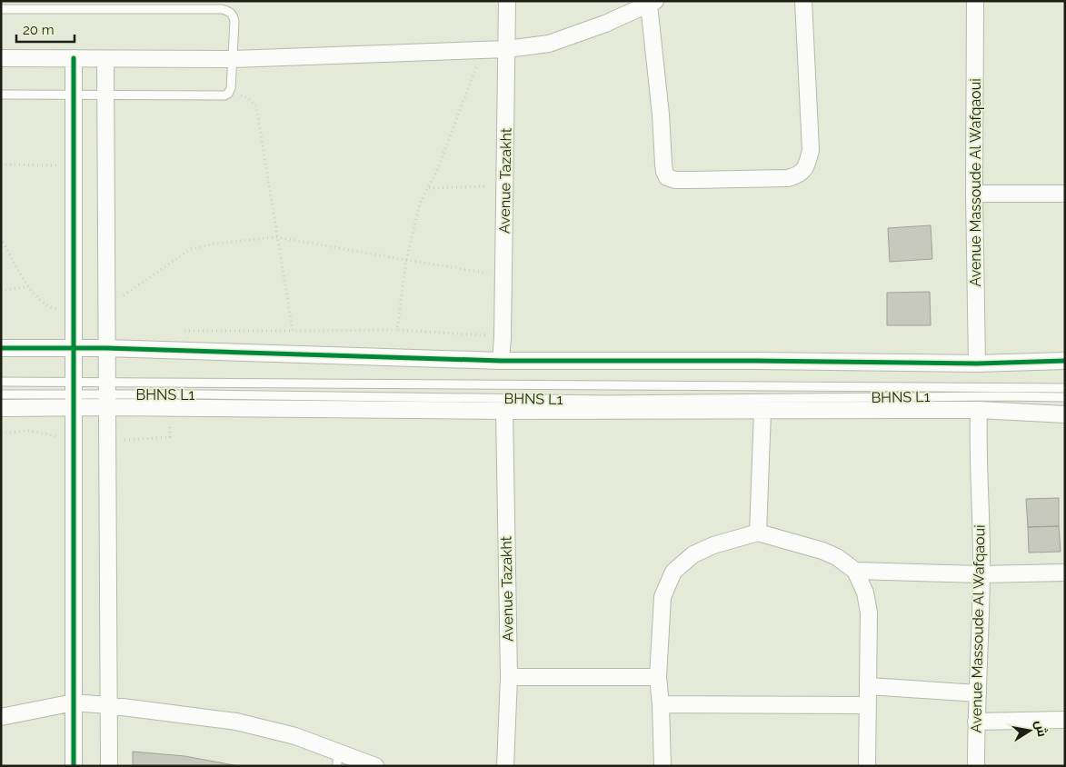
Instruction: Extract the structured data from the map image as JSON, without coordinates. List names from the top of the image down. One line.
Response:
{"streets":{"street":["Avenue Tazakht","Avenue Massoude Al Wafqaoui"],"lane":["BHNS L1"]},"scale_bar":"20 m","north":"right"}
